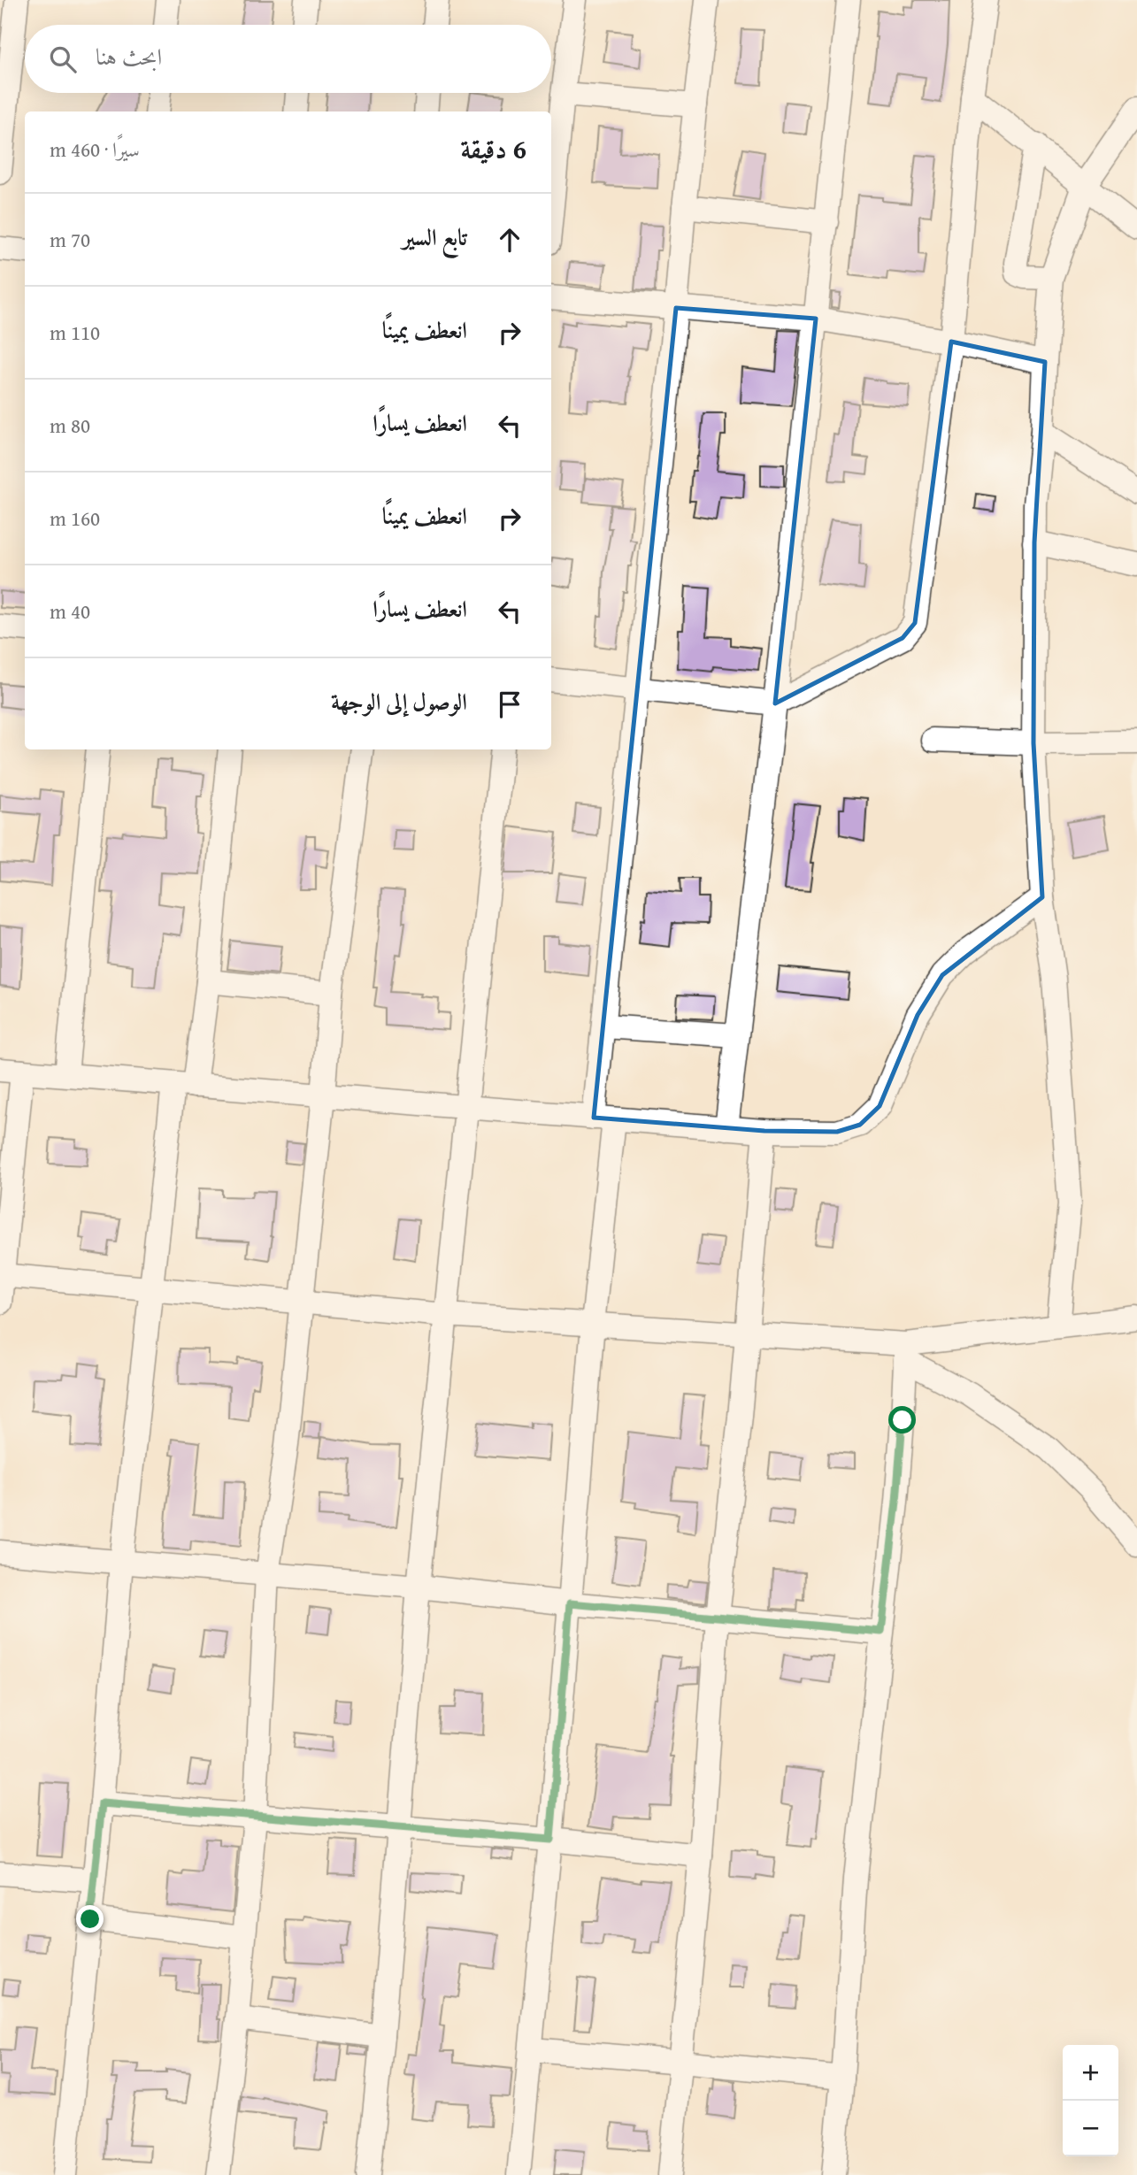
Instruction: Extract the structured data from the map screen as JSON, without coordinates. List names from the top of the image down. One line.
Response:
{"page":{"search":"ابحث هنا","heading":["6 دقيقة","سيرًا · 460 m"],"list":[["تابع السير","70 m"],["انعطف يمينًا","110 m"],["انعطف يسارًا","80 m"],["انعطف يمينًا","160 m"],["انعطف يسارًا","40 m"],"الوصول إلى الوجهة"],"map_buttons":["+","−"]}}
